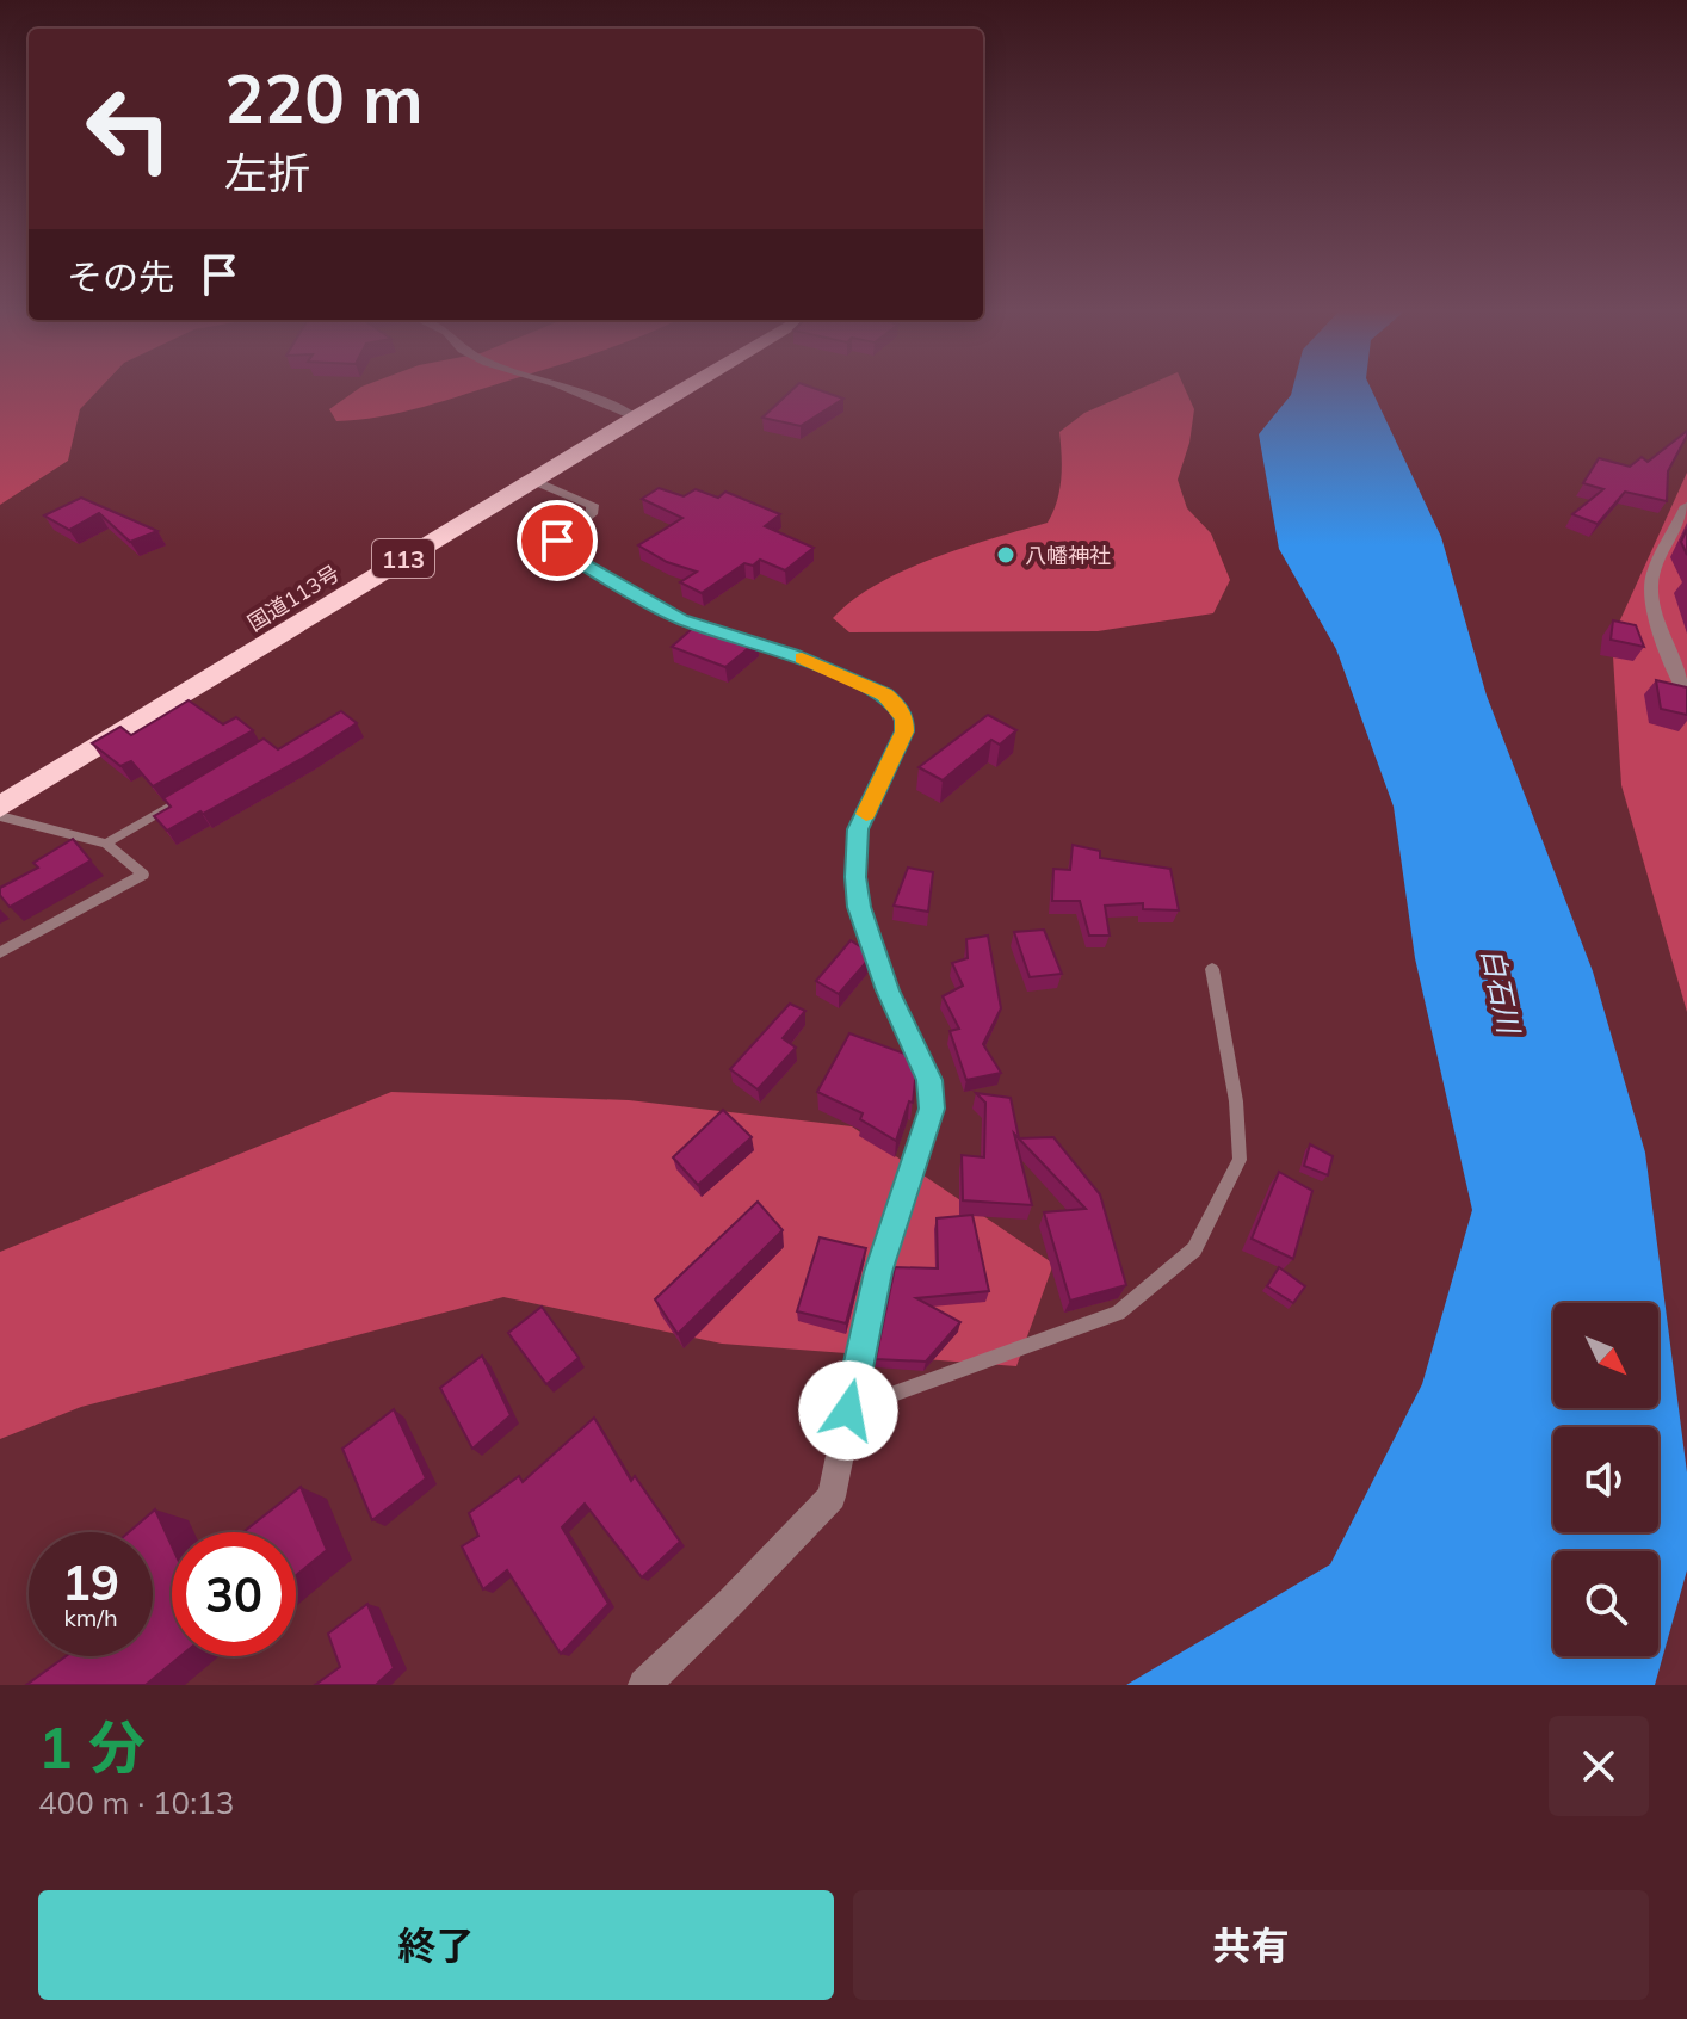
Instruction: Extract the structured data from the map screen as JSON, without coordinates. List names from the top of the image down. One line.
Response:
{"streets":{"highway":["113","国道113号"]},"water":["白石川"],"places":["八幡神社"],"north":"bottom right","page":{"turn":["220 m","左折"],"then":"その先","speed":"19 km/h","limit":"30","heading":["1 分","400 m · 10:13"],"buttons":["終了","共有"]}}
